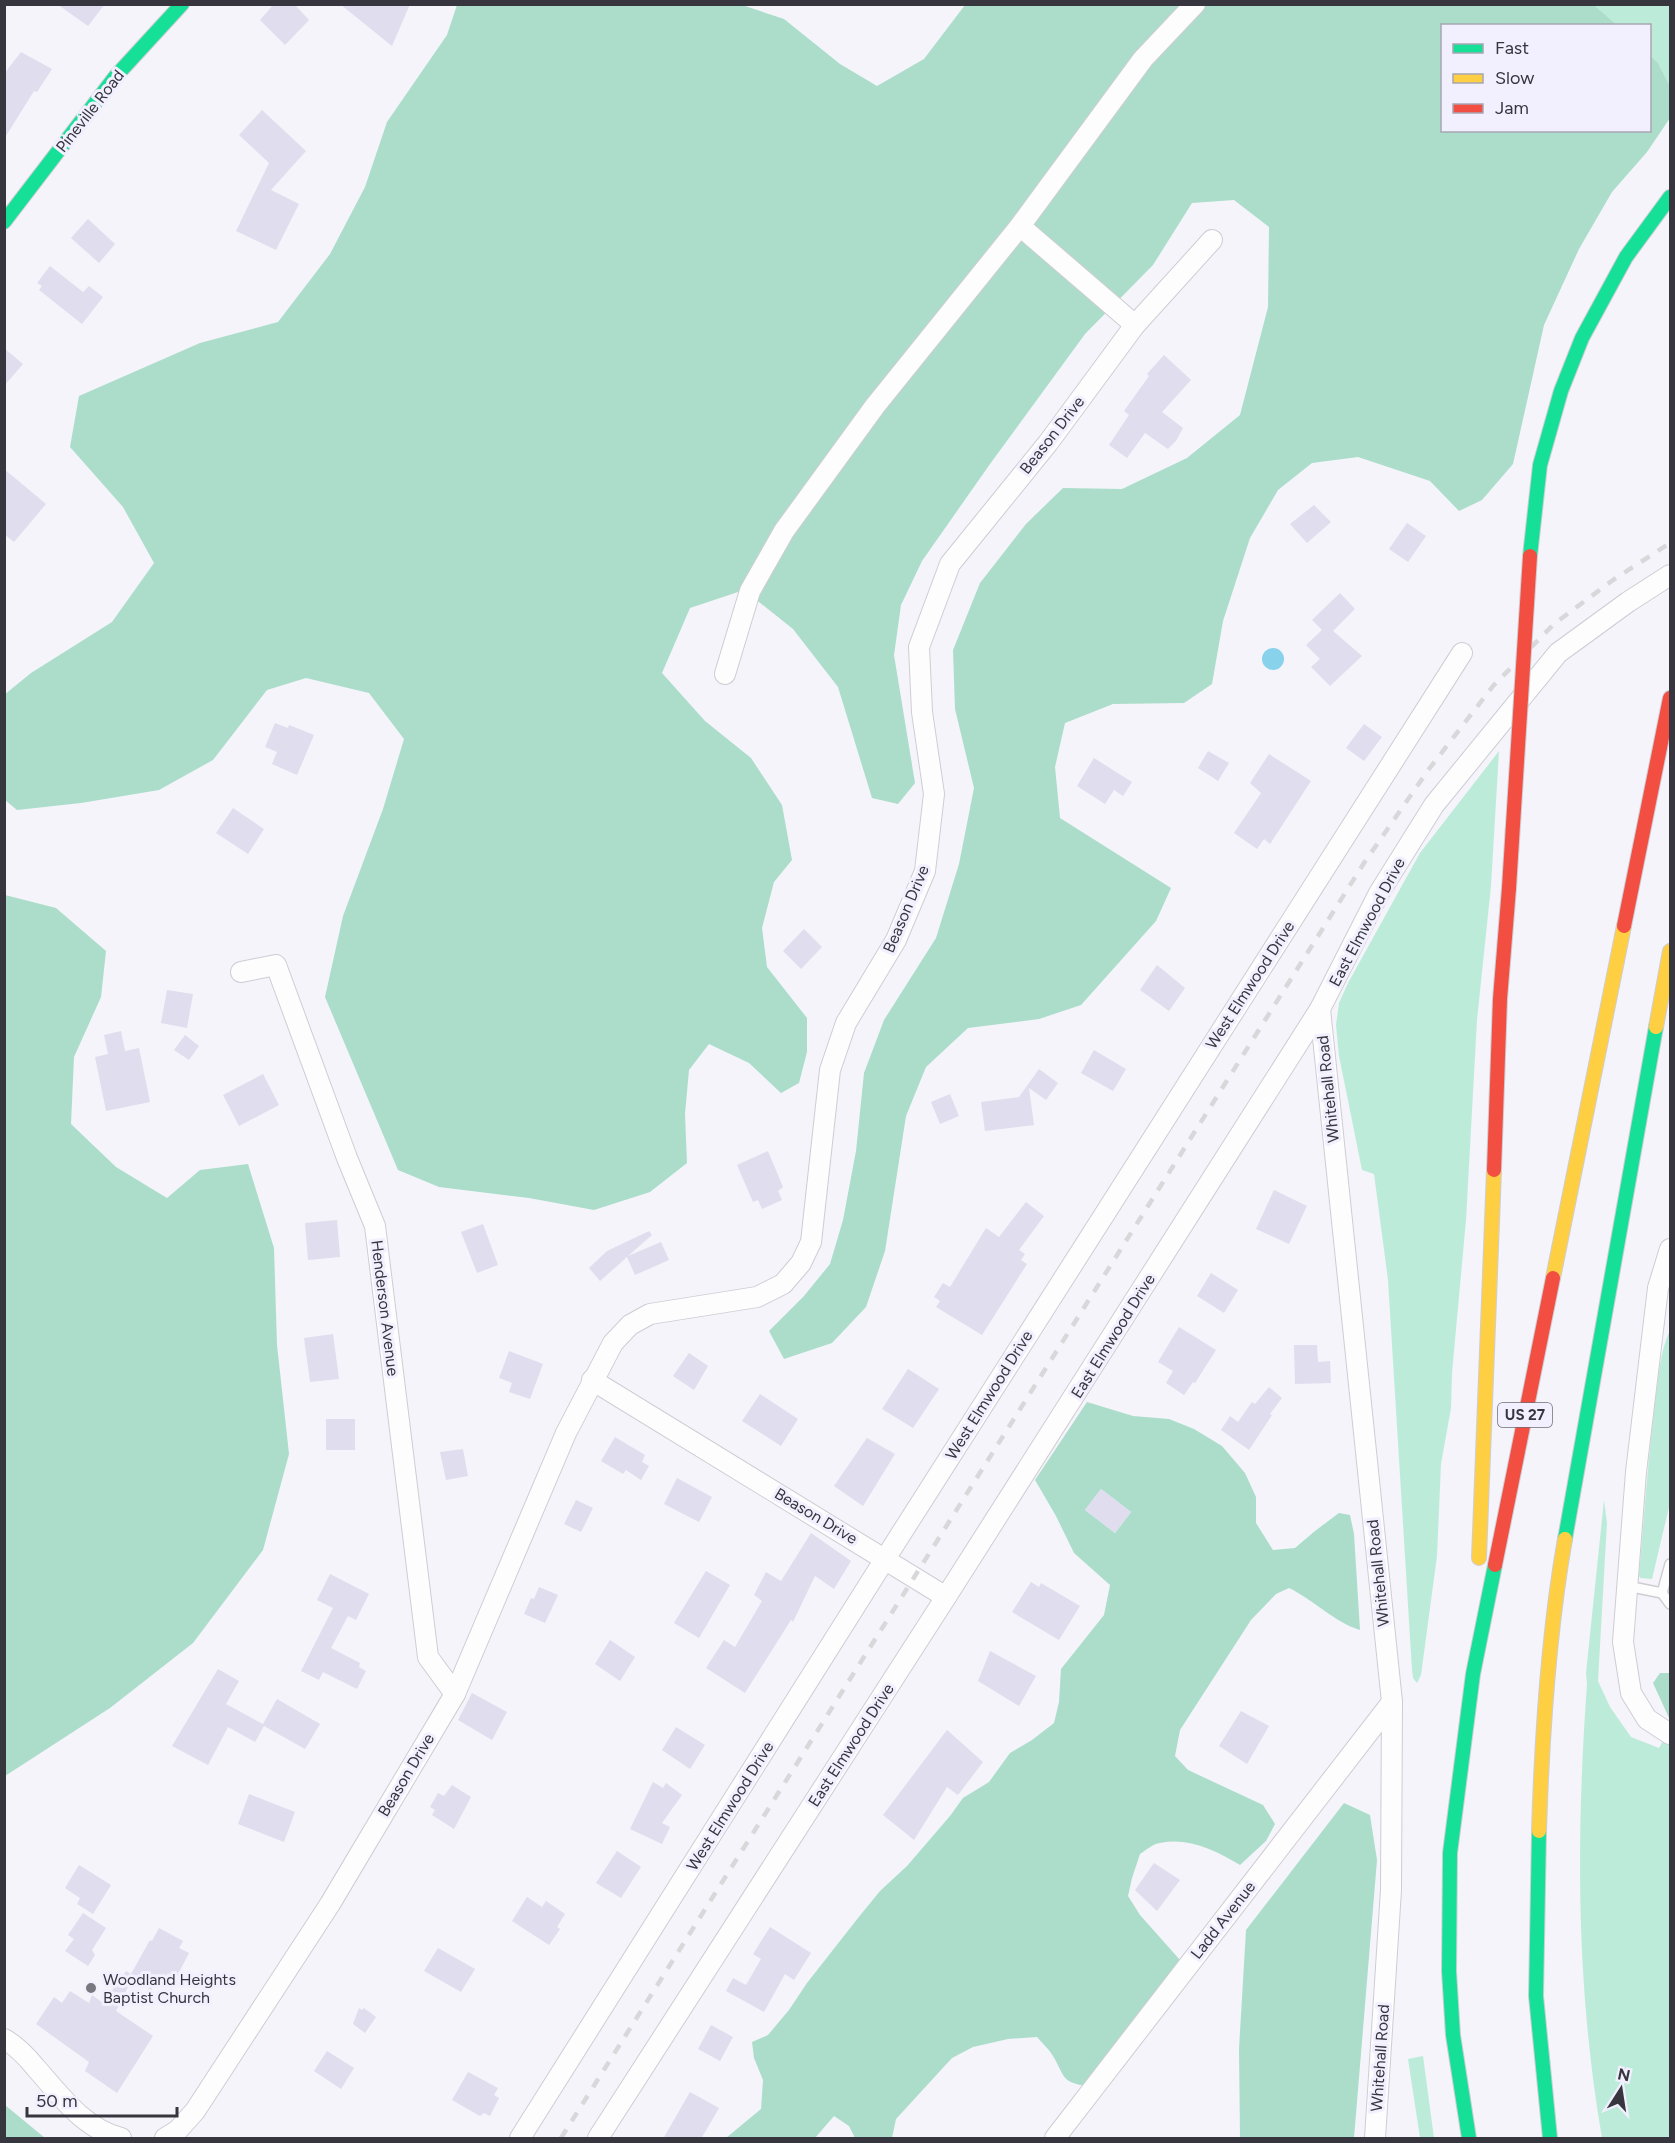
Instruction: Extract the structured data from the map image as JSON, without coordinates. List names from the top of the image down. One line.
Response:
{"streets":{"main road":["Pineville Road","US 27"],"street":["Beason Drive","East Elmwood Drive","West Elmwood Drive","Whitehall Road","Henderson Avenue","Ladd Avenue"]},"crossings":[["Beason Drive","East Elmwood Drive"],["Beason Drive","West Elmwood Drive"],["Beason Drive","Henderson Avenue"],["East Elmwood Drive","Whitehall Road"],["Whitehall Road","Ladd Avenue"]],"places":["Woodland Heights Baptist Church"],"legend":["Fast","Slow","Jam"],"scale_bar":"50 m","north":"top"}
